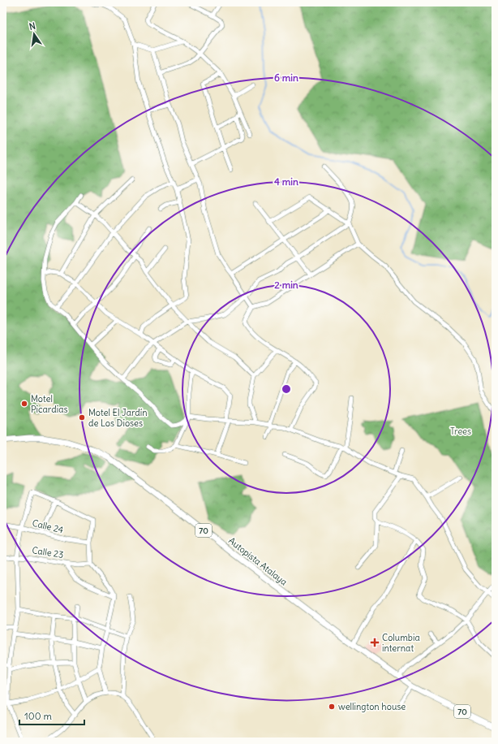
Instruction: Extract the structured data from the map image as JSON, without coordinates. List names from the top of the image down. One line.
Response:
{"streets":{"main road":["70","Autopista Atalaya"],"street":["Calle 24","Calle 23"]},"parks":["Trees"],"places":{"other":["Motel Picardias","Motel El Jardín de Los Dioses","wellington house"],"health":["Columbia internat"]},"scale_bar":"100 m","north":"top","rings":["6 min","4 min","2 min"]}
